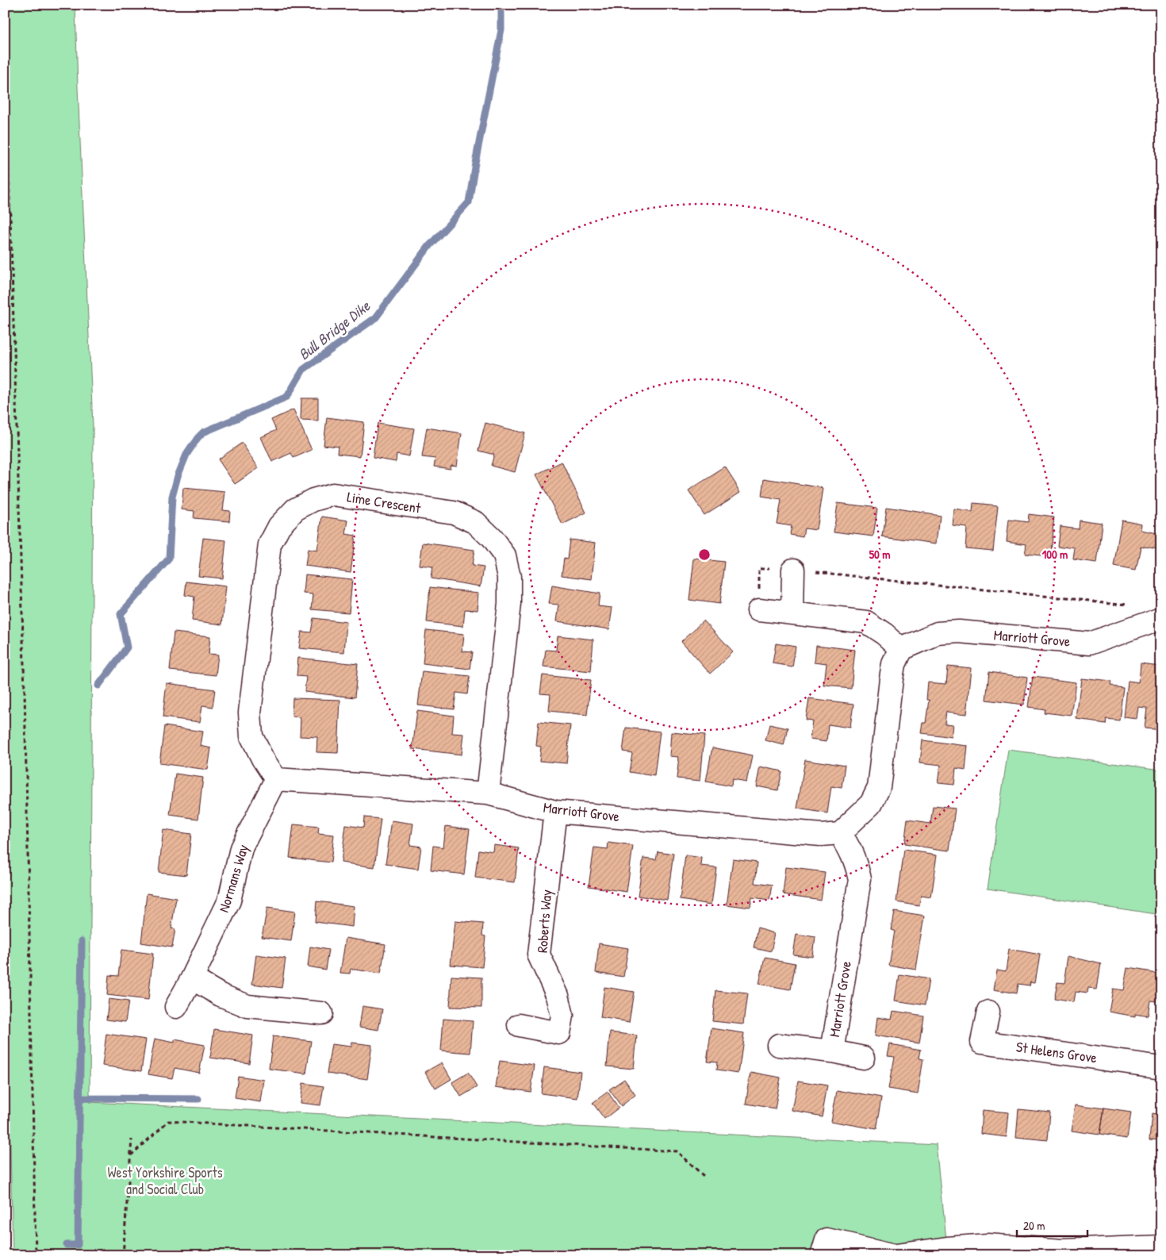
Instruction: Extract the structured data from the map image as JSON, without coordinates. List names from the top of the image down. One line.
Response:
{"streets":{"street":["Lime Crescent","Marriott Grove","Normans Way","Roberts Way","St Helens Grove"]},"crossings":[["Lime Crescent","Marriott Grove"],["Lime Crescent","Normans Way"],["Marriott Grove","Normans Way"],["Marriott Grove","Roberts Way"]],"water":["Bull Bridge Dike"],"parks":["West Yorkshire Sports and Social Club"],"scale_bar":"20 m","rings":["50 m","100 m"]}
